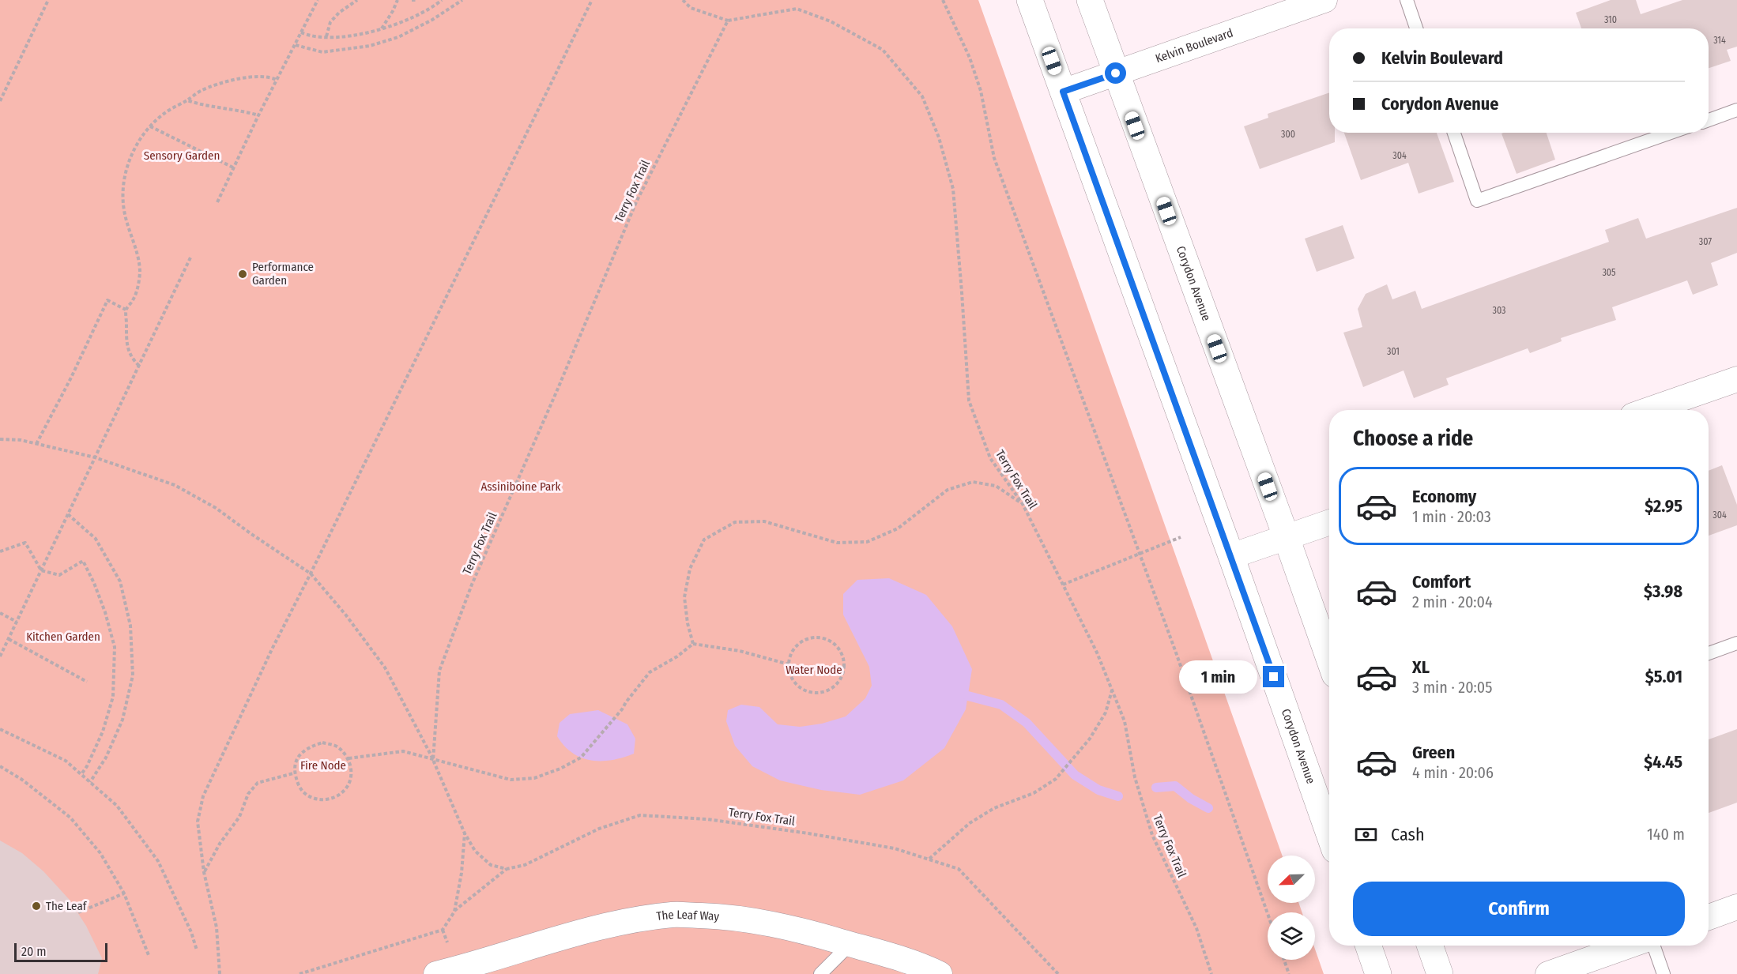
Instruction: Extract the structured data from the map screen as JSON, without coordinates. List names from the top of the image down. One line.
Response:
{"streets":{"main road":["Corydon Avenue"],"street":["Kelvin Boulevard","The Leaf Way"],"path":["Terry Fox Trail"]},"crossings":[["Kelvin Boulevard","Corydon Avenue"]],"parks":["Sensory Garden","Assiniboine Park","Kitchen Garden","Water Node","Fire Node"],"places":["Performance Garden","The Leaf"],"house_numbers":["310","314","300","304","307","305","303","301","304"],"scale_bar":"20 m","north":"bottom left","page":{"banner":["Kelvin Boulevard","Corydon Avenue"],"heading":"Choose a ride","list":[{"name":"Economy","note":"1 min · 20:03","value":"$2.95"},{"name":"Comfort","note":"2 min · 20:04","value":"$3.98"},{"name":"XL","note":"3 min · 20:05","value":"$5.01"},{"name":"Green","note":"4 min · 20:06","value":"$4.45"}],"bubble":"1 min","pay":["Cash","140 m"],"buttons":"Confirm","scale":"20 m"}}
